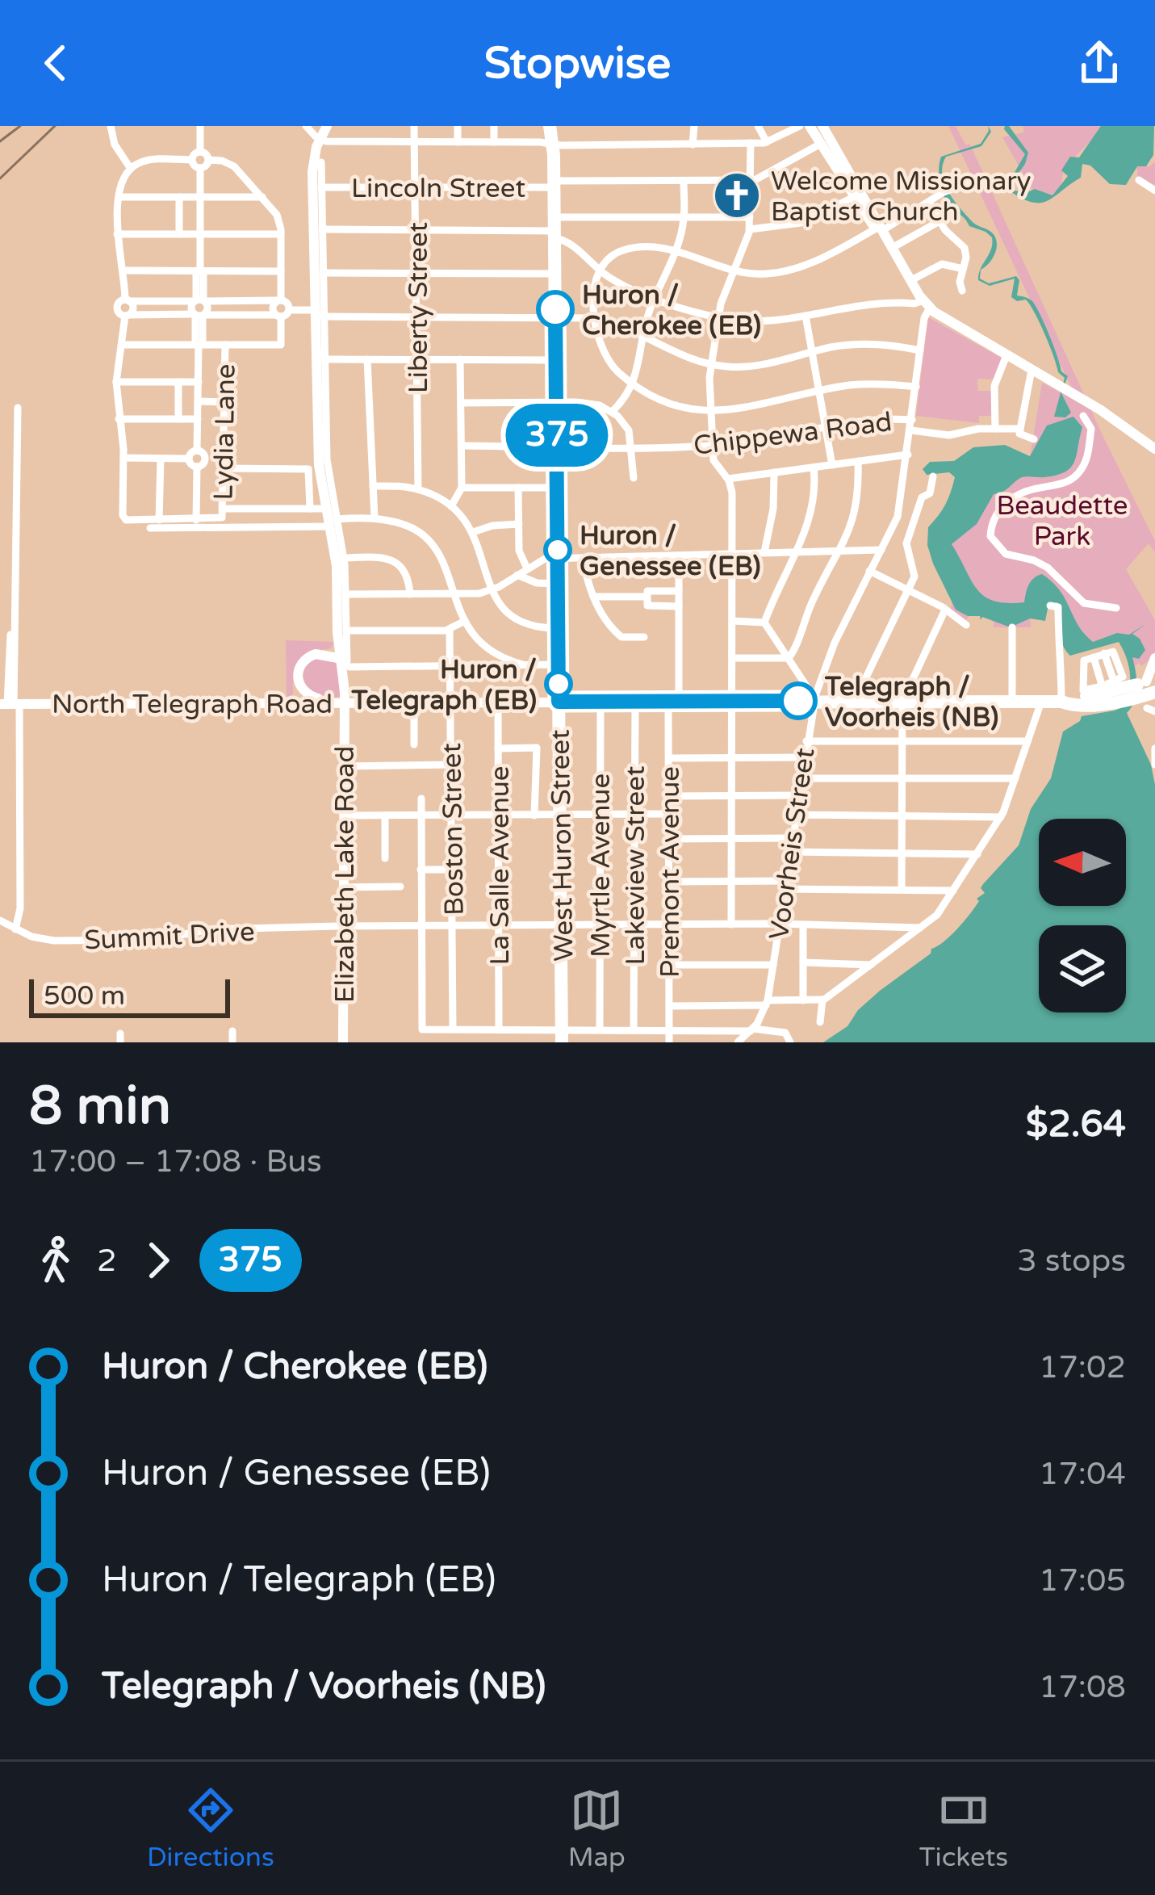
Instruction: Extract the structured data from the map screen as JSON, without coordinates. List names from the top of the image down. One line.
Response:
{"streets":{"highway":["West Huron Street"],"main road":["North Telegraph Road","Elizabeth Lake Road"],"street":["Lincoln Street","Liberty Street","Lydia Lane","Chippewa Road","Boston Street","Voorheis Street","La Salle Avenue","Myrtle Avenue","Lakeview Street","Premont Avenue","Summit Drive"]},"crossings":[["Lincoln Street","Liberty Street"],["Lincoln Street","West Huron Street"],["Lincoln Street","Elizabeth Lake Road"],["Chippewa Road","Voorheis Street"],["Chippewa Road","West Huron Street"],["North Telegraph Road","Boston Street"],["North Telegraph Road","West Huron Street"],["North Telegraph Road","La Salle Avenue"],["North Telegraph Road","Elizabeth Lake Road"],["Boston Street","Summit Drive"],["Voorheis Street","Summit Drive"],["West Huron Street","Summit Drive"],["La Salle Avenue","Summit Drive"],["Myrtle Avenue","Summit Drive"],["Lakeview Street","Summit Drive"],["Premont Avenue","Summit Drive"],["Elizabeth Lake Road","Summit Drive"]],"parks":["Beaudette Park"],"places":{"church":["Welcome Missionary Baptist Church"],"other":["Huron / Cherokee (EB)","Huron / Genessee (EB)","Huron / Telegraph (EB)","Telegraph / Voorheis (NB)"]},"lines":["bus line 375"],"scale_bar":"500 m","north":"left","page":{"header":"Stopwise","on_map":"375","scale":"500 m","heading":["8 min","17:00 – 17:08 · Bus","$2.64"],"legs":["2","375","3 stops"],"list":[{"name":"Huron / Cherokee (EB)","value":"17:02"},{"name":"Huron / Genessee (EB)","value":"17:04"},{"name":"Huron / Telegraph (EB)","value":"17:05"},{"name":"Telegraph / Voorheis (NB)","value":"17:08"}],"tabs":["Directions","Map","Tickets"]}}
